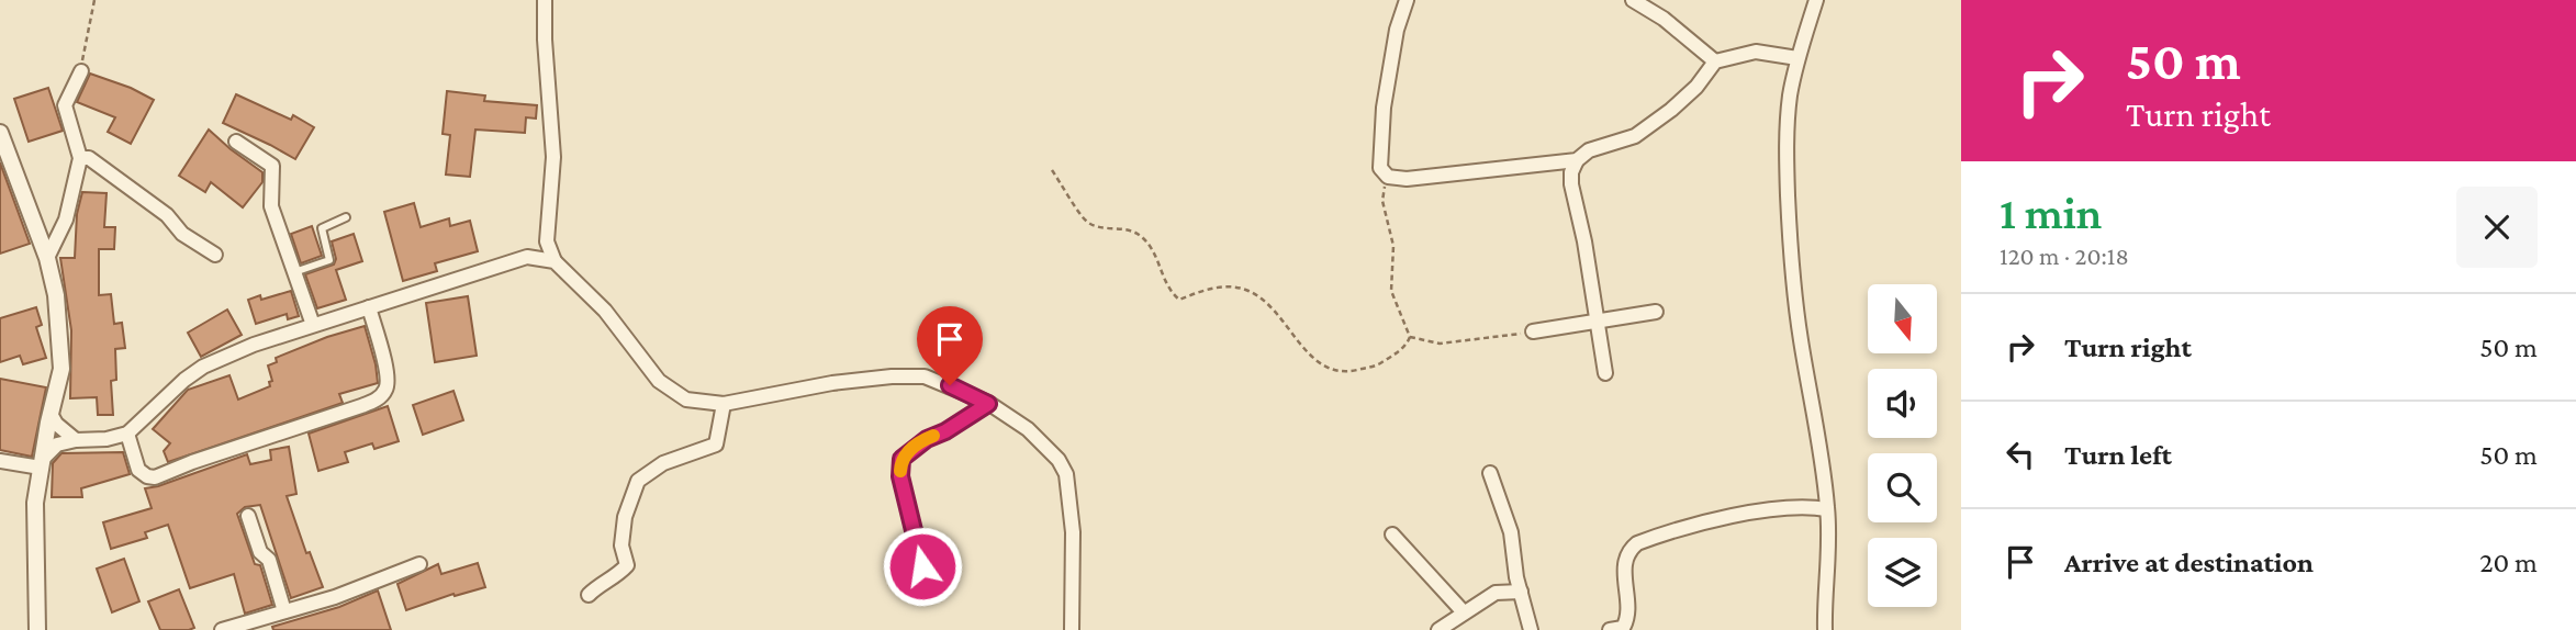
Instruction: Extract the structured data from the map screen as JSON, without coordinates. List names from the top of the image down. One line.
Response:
{"north":"bottom","page":{"turn":["50 m","Turn right"],"heading":["1 min","120 m · 20:18"],"list":[{"name":"Turn right","value":"50 m"},{"name":"Turn left","value":"50 m"},{"name":"Arrive at destination","value":"20 m"}]}}
